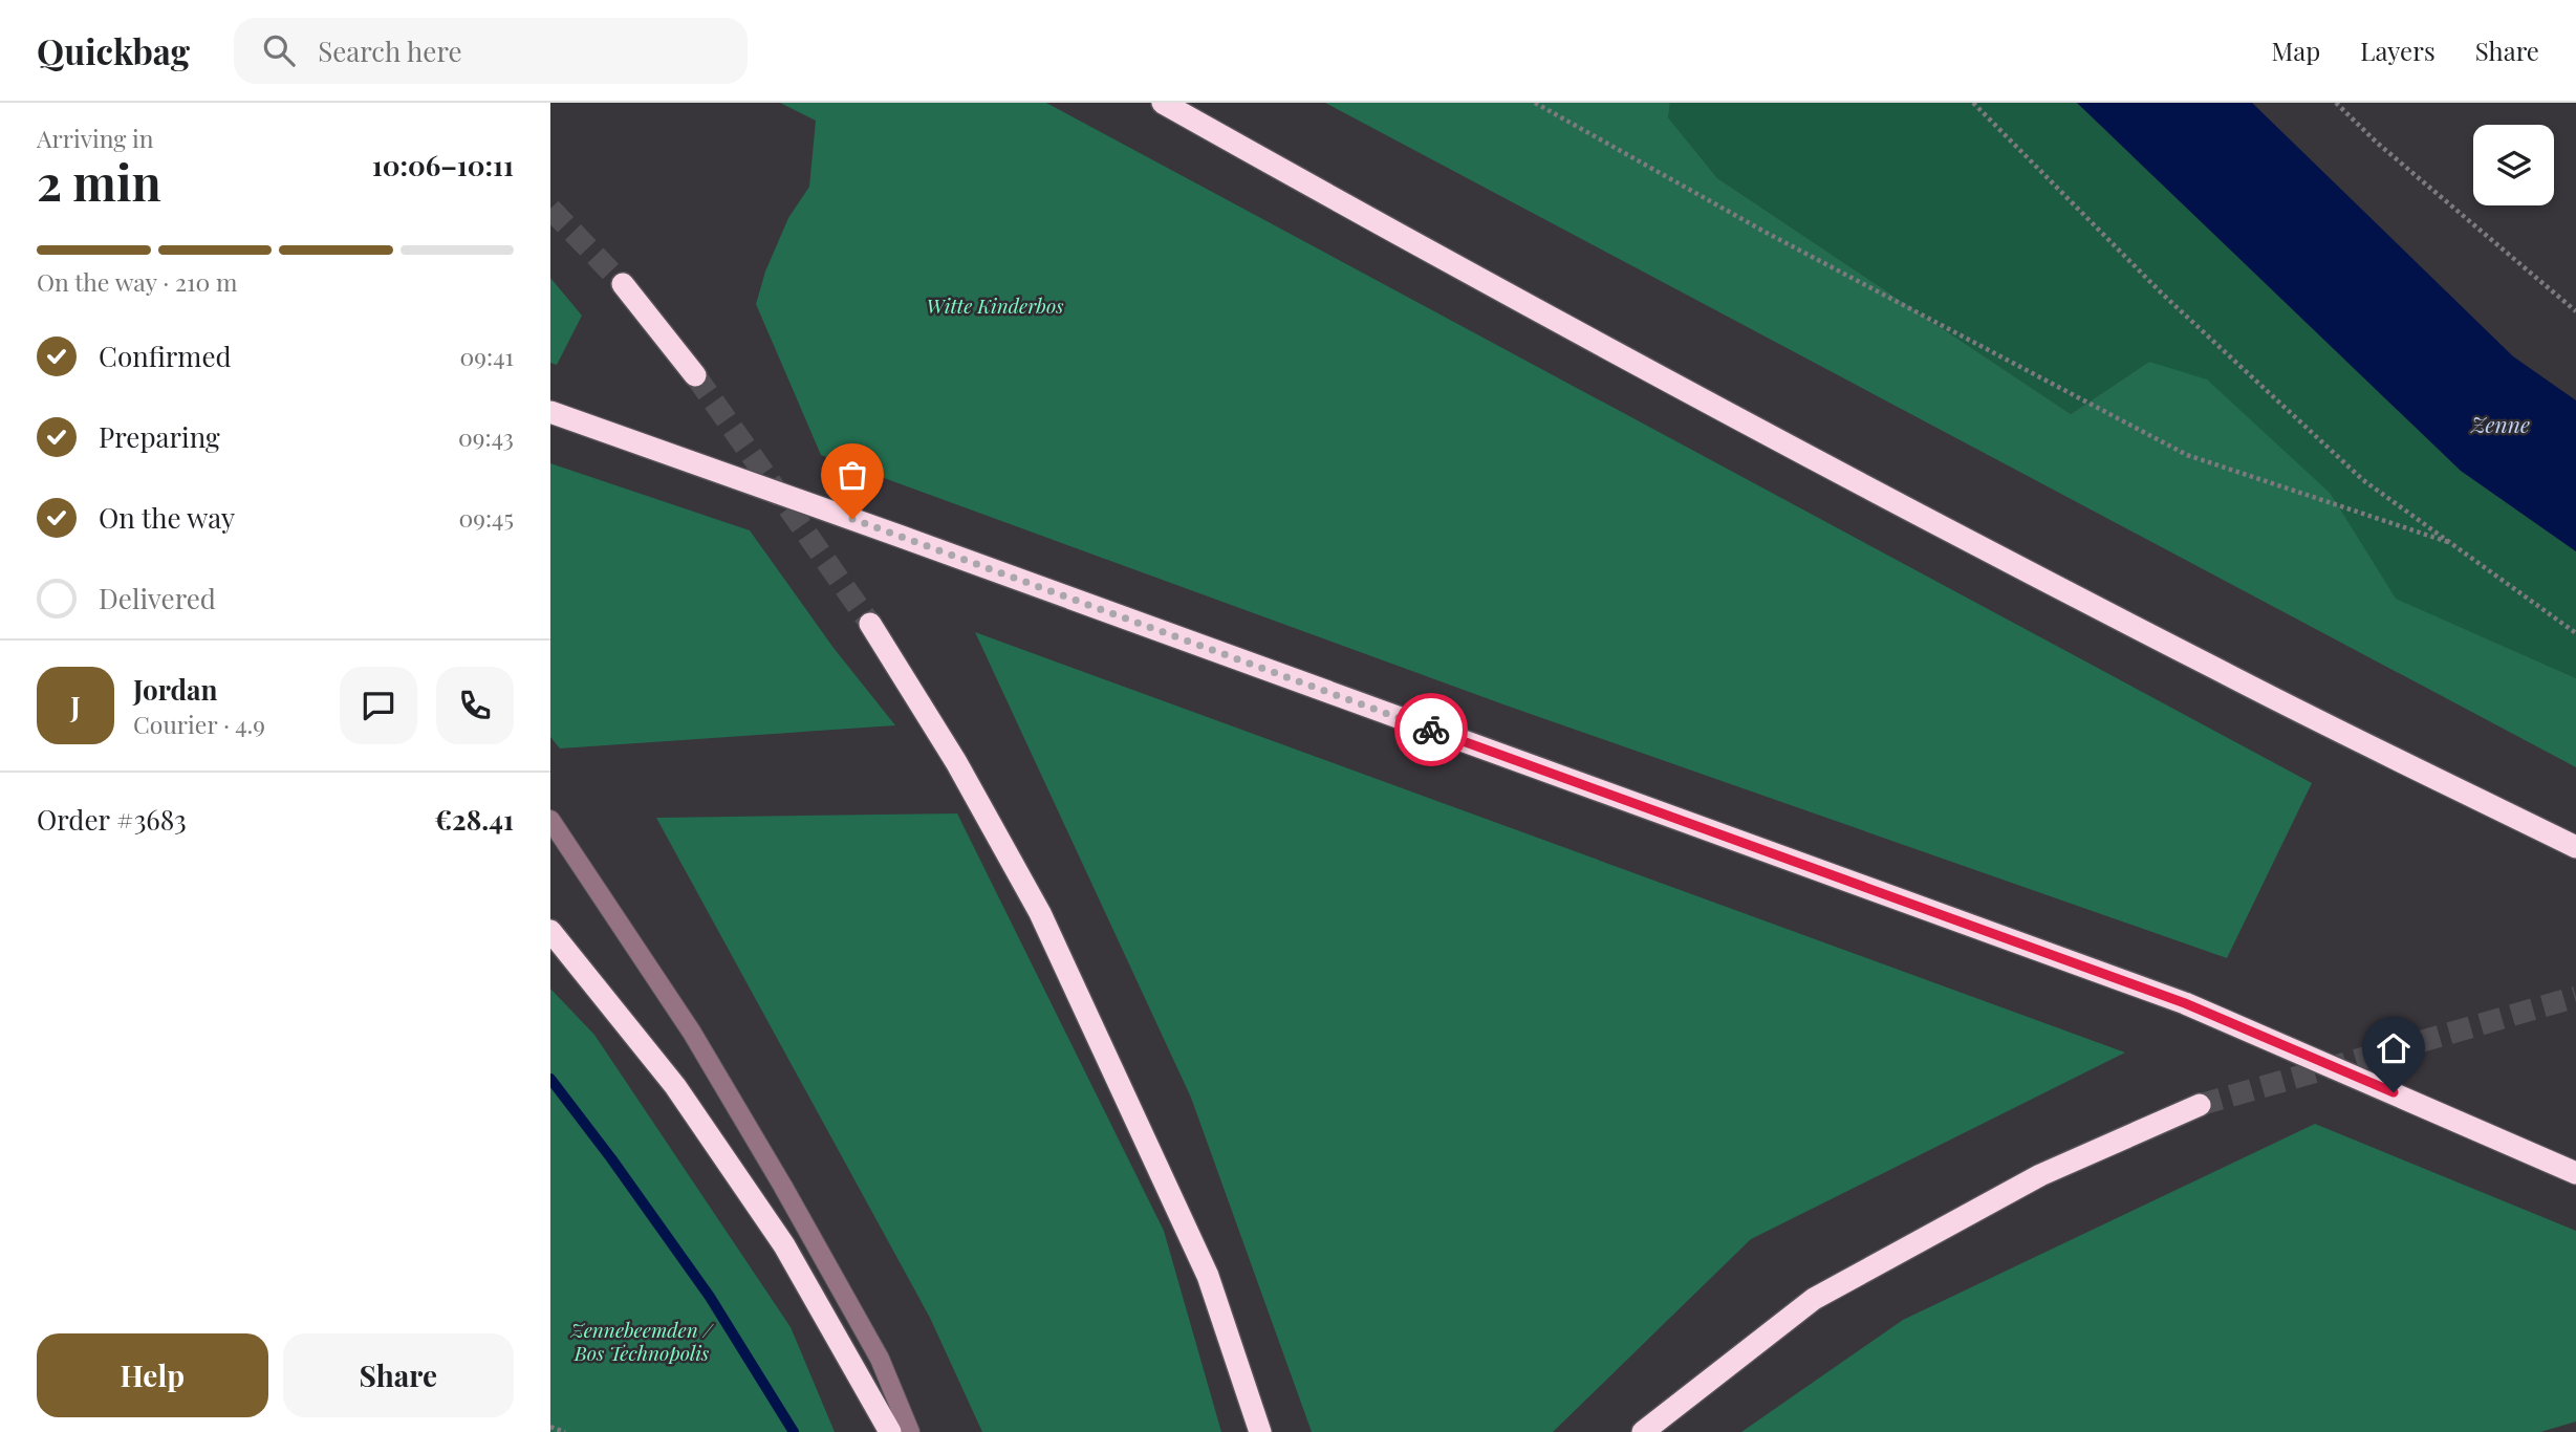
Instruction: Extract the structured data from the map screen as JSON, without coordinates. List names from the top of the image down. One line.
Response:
{"water":["Zenne"],"parks":["Witte Kinderbos","Zennebeemden / Bos Technopolis"],"page":{"header":"Quickbag","search":"Search here","nav":["Map","Layers","Share"],"heading":["2 min","Arriving in","10:06–10:11"],"panel":["Jordan","Courier · 4.9","Order #3683","€28.41"],"bar":"On the way · 210 m","list":[["Confirmed","09:41"],["Preparing","09:43"],["On the way","09:45"],"Delivered"],"round":"J","buttons":["Help","Share"]}}
